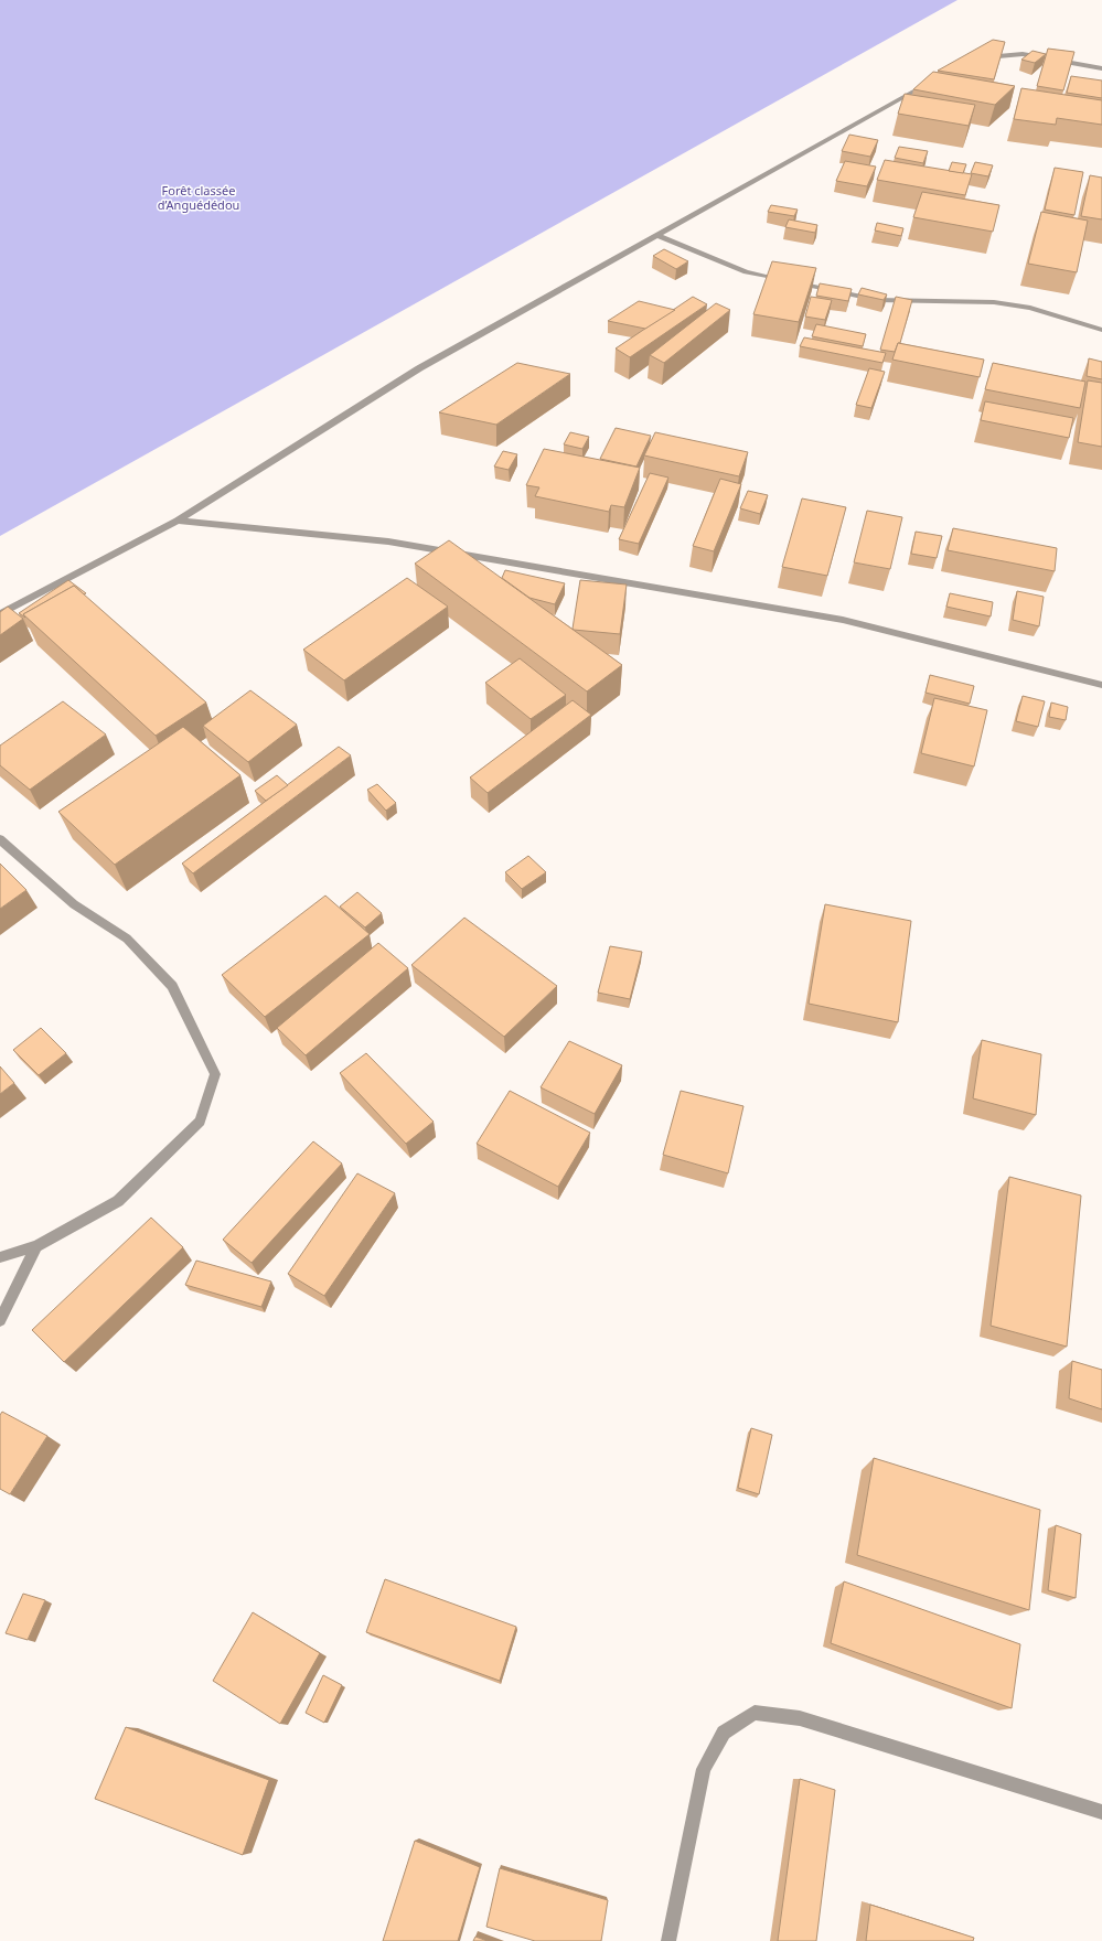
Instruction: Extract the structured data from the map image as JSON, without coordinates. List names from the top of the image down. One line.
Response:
{"parks":["Forêt classée d’Anguédédou"]}
